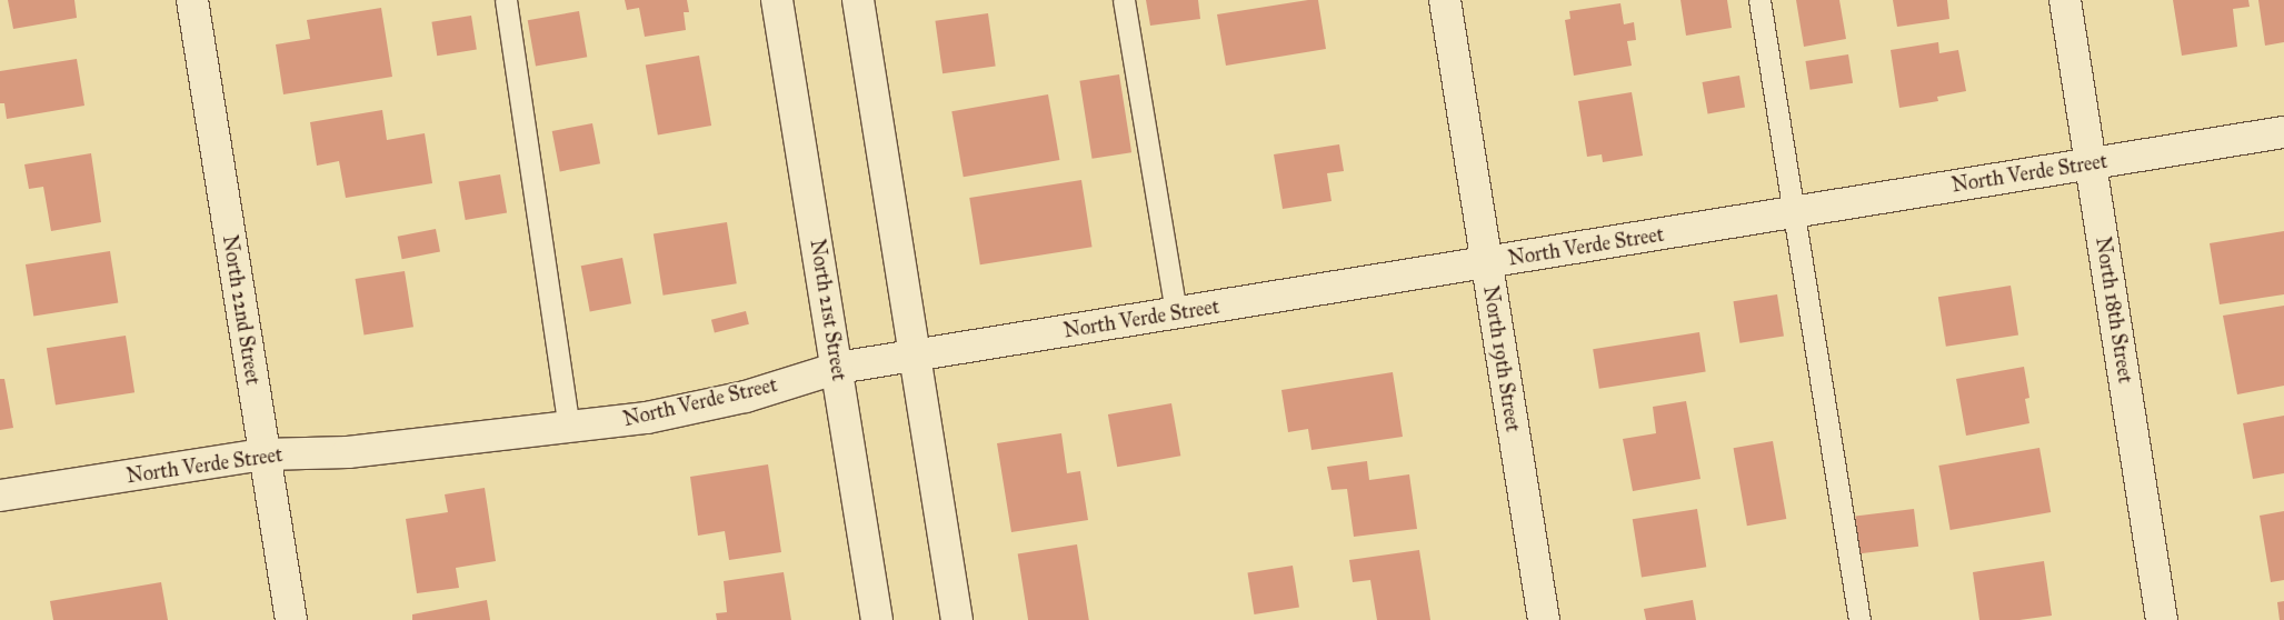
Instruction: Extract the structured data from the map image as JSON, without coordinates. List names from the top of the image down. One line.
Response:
{"streets":{"street":["North Verde Street","North 22nd Street","North 21st Street","North 18th Street","North 19th Street"]},"crossings":[["North Verde Street","North 22nd Street"],["North Verde Street","North 21st Street"],["North Verde Street","North 18th Street"],["North Verde Street","North 19th Street"]]}
